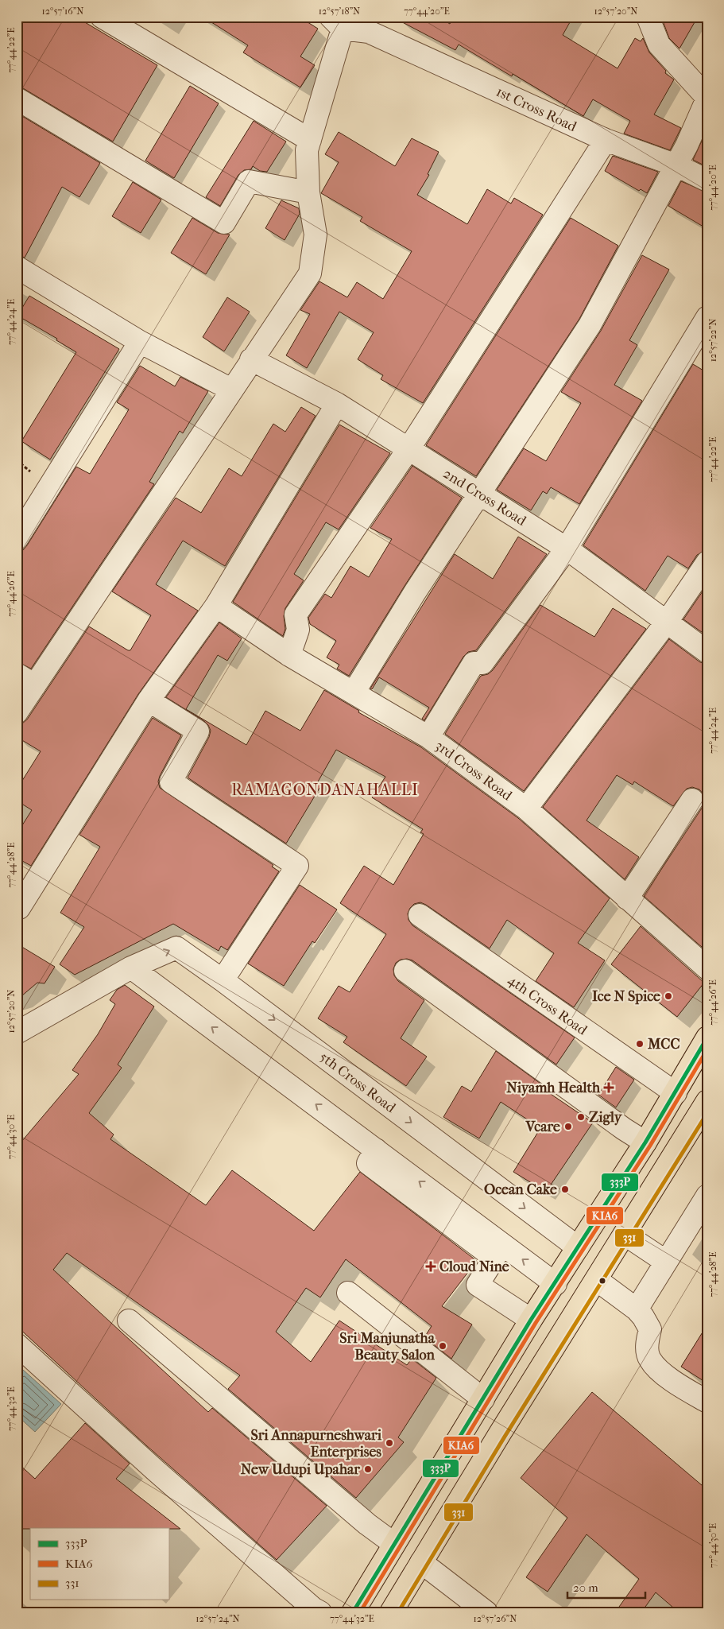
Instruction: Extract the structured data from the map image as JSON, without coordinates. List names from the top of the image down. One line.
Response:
{"streets":{"street":["1st Cross Road","2nd Cross Road","3rd Cross Road","4th Cross Road","5th Cross Road"]},"districts":["RAMAGONDANAHALLI"],"places":{"other":["Ice N Spice","MCC","Zigly","Vcare","Ocean Cake","Sri Manjunatha Beauty Salon","Sri Annapurneshwari Enterprises","New Udupi Upahar"],"health":["Niyamh Health","Cloud Nine"]},"lines":["transit line 333P","transit line KIA6","transit line 331"],"legend":["333P","KIA6","331"],"scale_bar":"20 m","coordinates":["12°57'16\"N","12°57'18\"N","77°44'20\"E","12°57'20\"N","77°44'22\"E","77°44'24\"E","12°57'22\"N","77°44'26\"E","77°44'28\"E","77°44'30\"E","77°44'32\"E","12°57'24\"N","12°57'26\"N"]}
